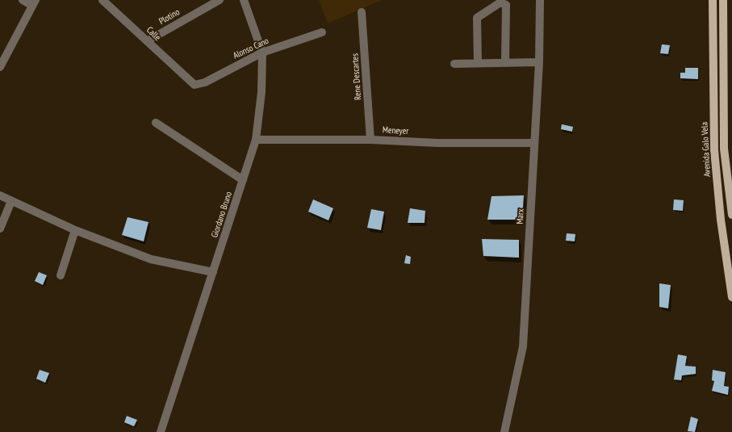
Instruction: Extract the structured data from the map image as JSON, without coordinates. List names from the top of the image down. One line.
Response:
{"streets":{"main road":["Avenida Galo Vela"],"street":["Plotino","Calle","Alonso Cano","Rene Descartes","Meneyer","Giordano Bruno","Marx"]},"crossings":[["Plotino","Calle"],["Calle","Alonso Cano"],["Alonso Cano","Giordano Bruno"],["Rene Descartes","Meneyer"],["Meneyer","Giordano Bruno"],["Meneyer","Marx"]]}
